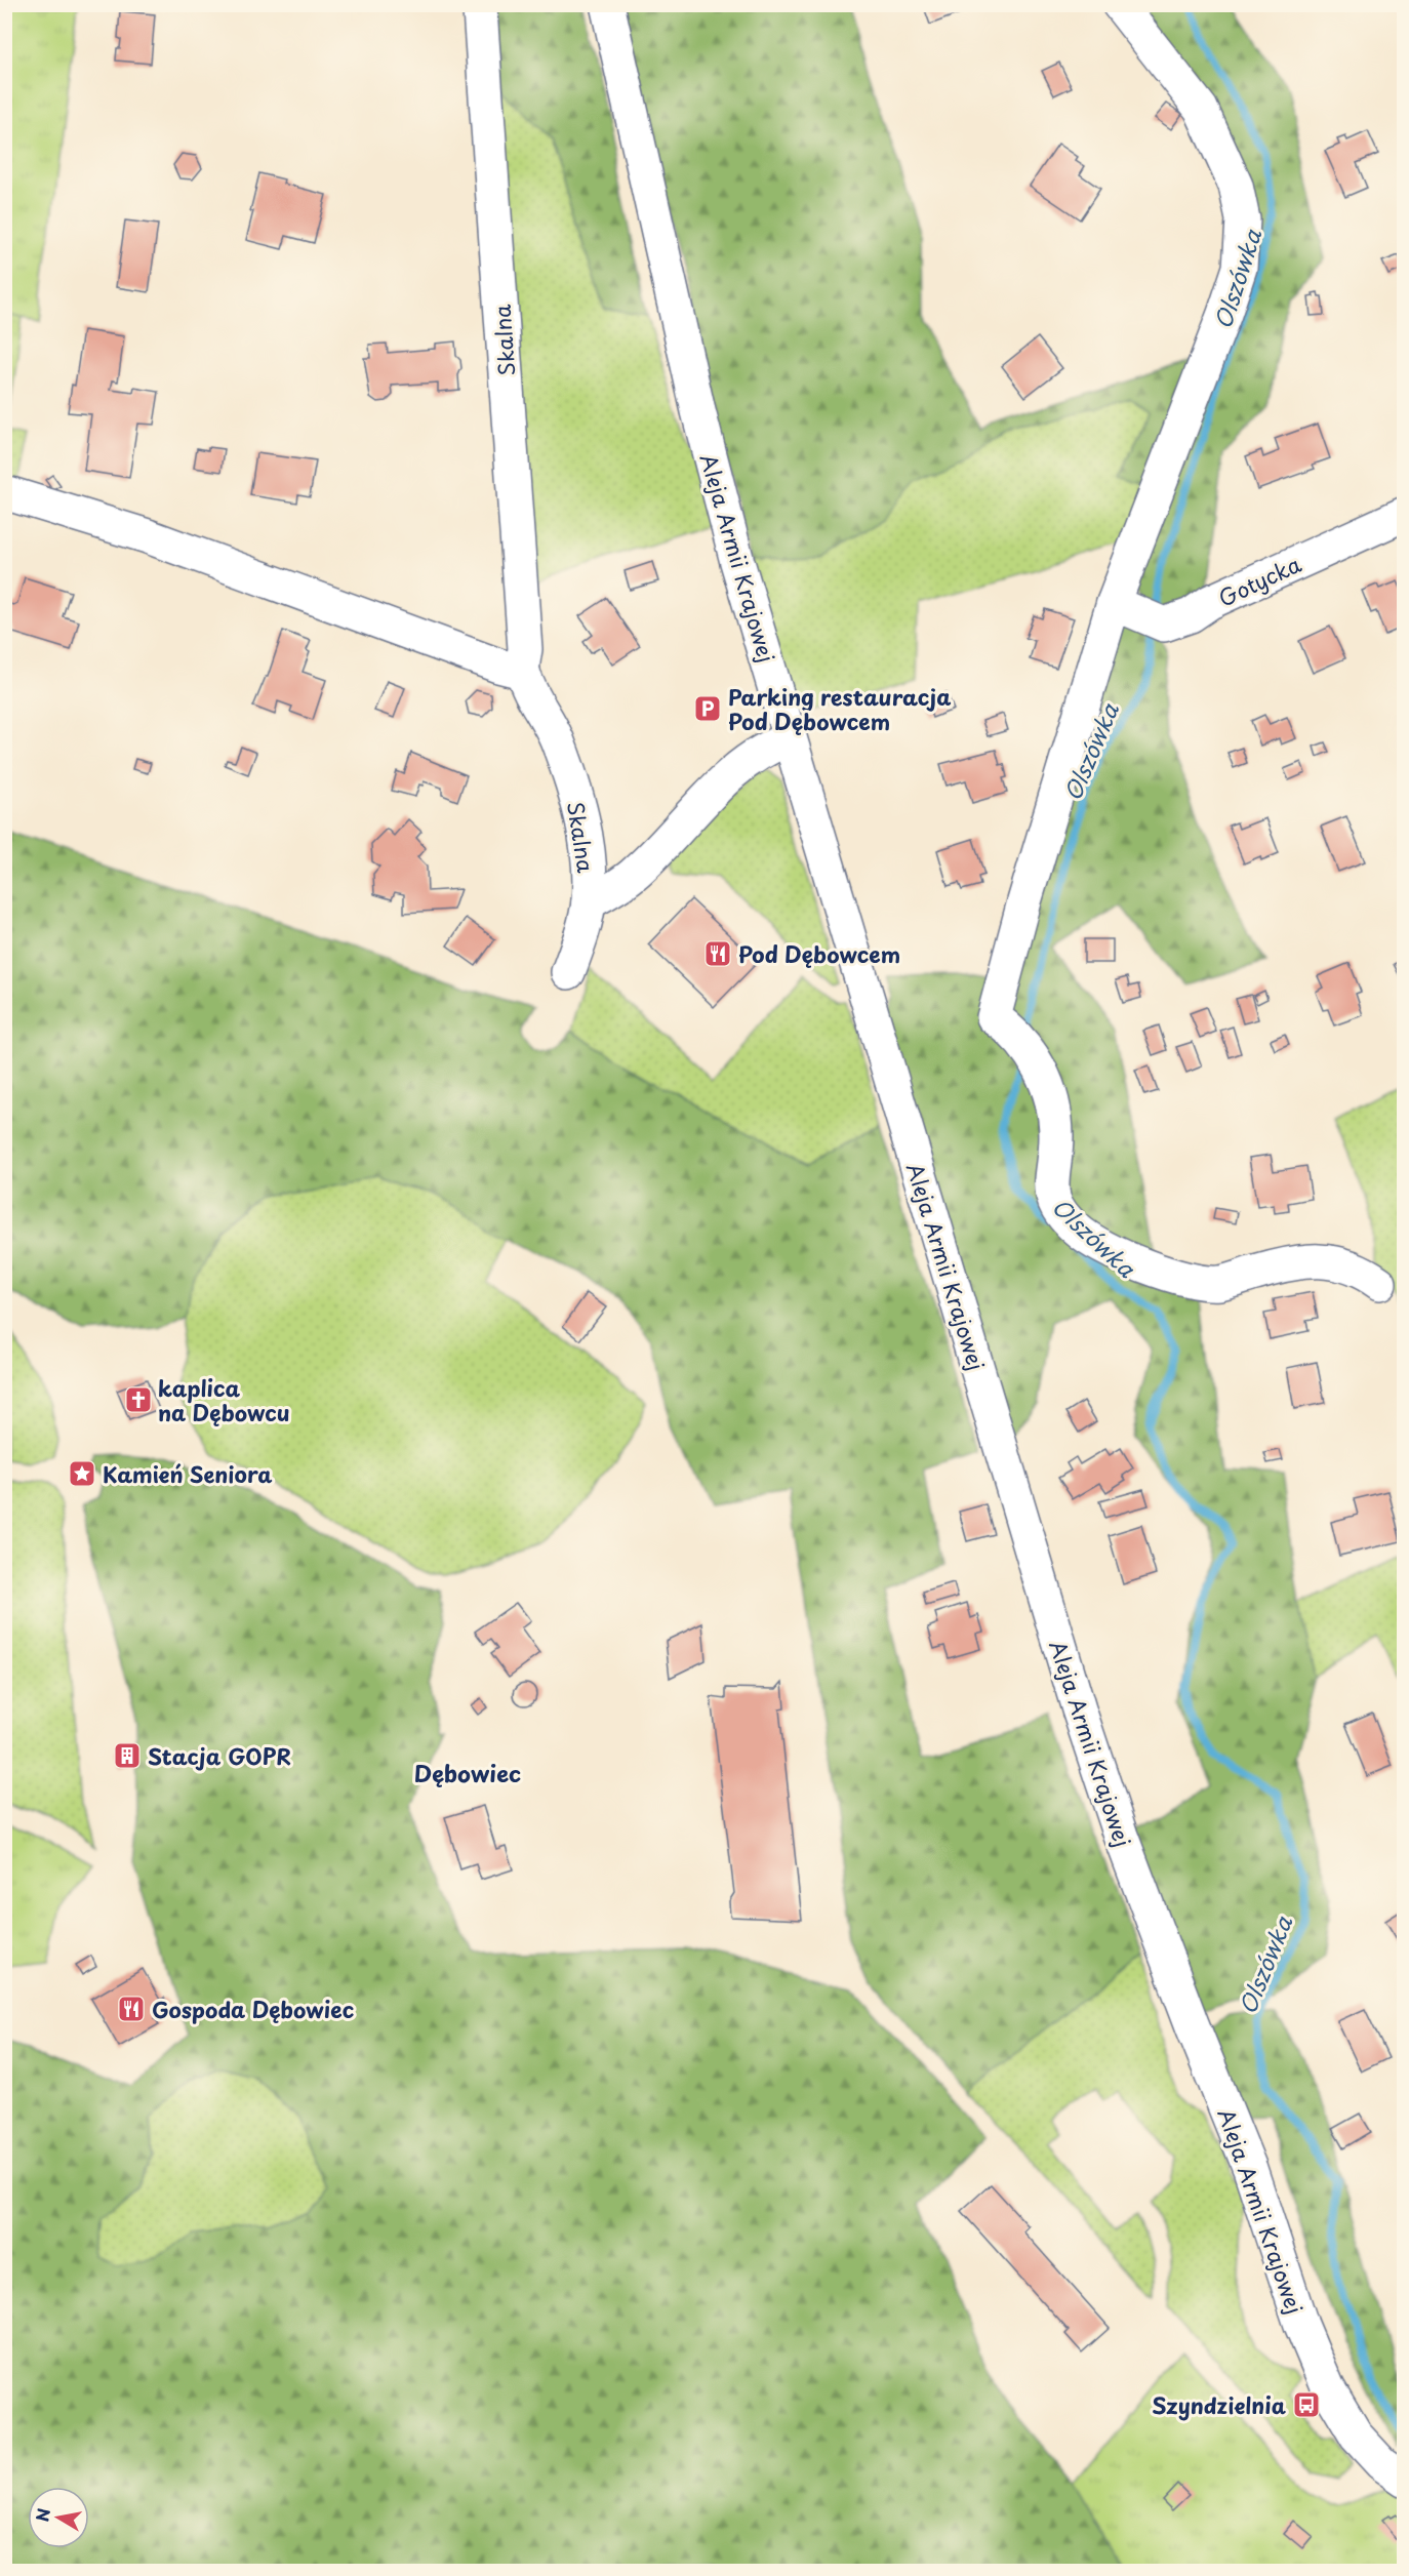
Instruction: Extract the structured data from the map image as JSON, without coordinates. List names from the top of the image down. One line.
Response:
{"streets":{"street":["Skalna","Aleja Armii Krajowej","Gotycka"]},"districts":["Dębowiec"],"water":["Olszówka"],"places":{"parking":["Parking restauracja Pod Dębowcem"],"restaurant":["Pod Dębowcem","Gospoda Dębowiec"],"church":["kaplica na Dębowcu"],"place":["Kamień Seniora"],"building":["Stacja GOPR"],"bus stop":["Szyndzielnia"]},"north":"left"}
